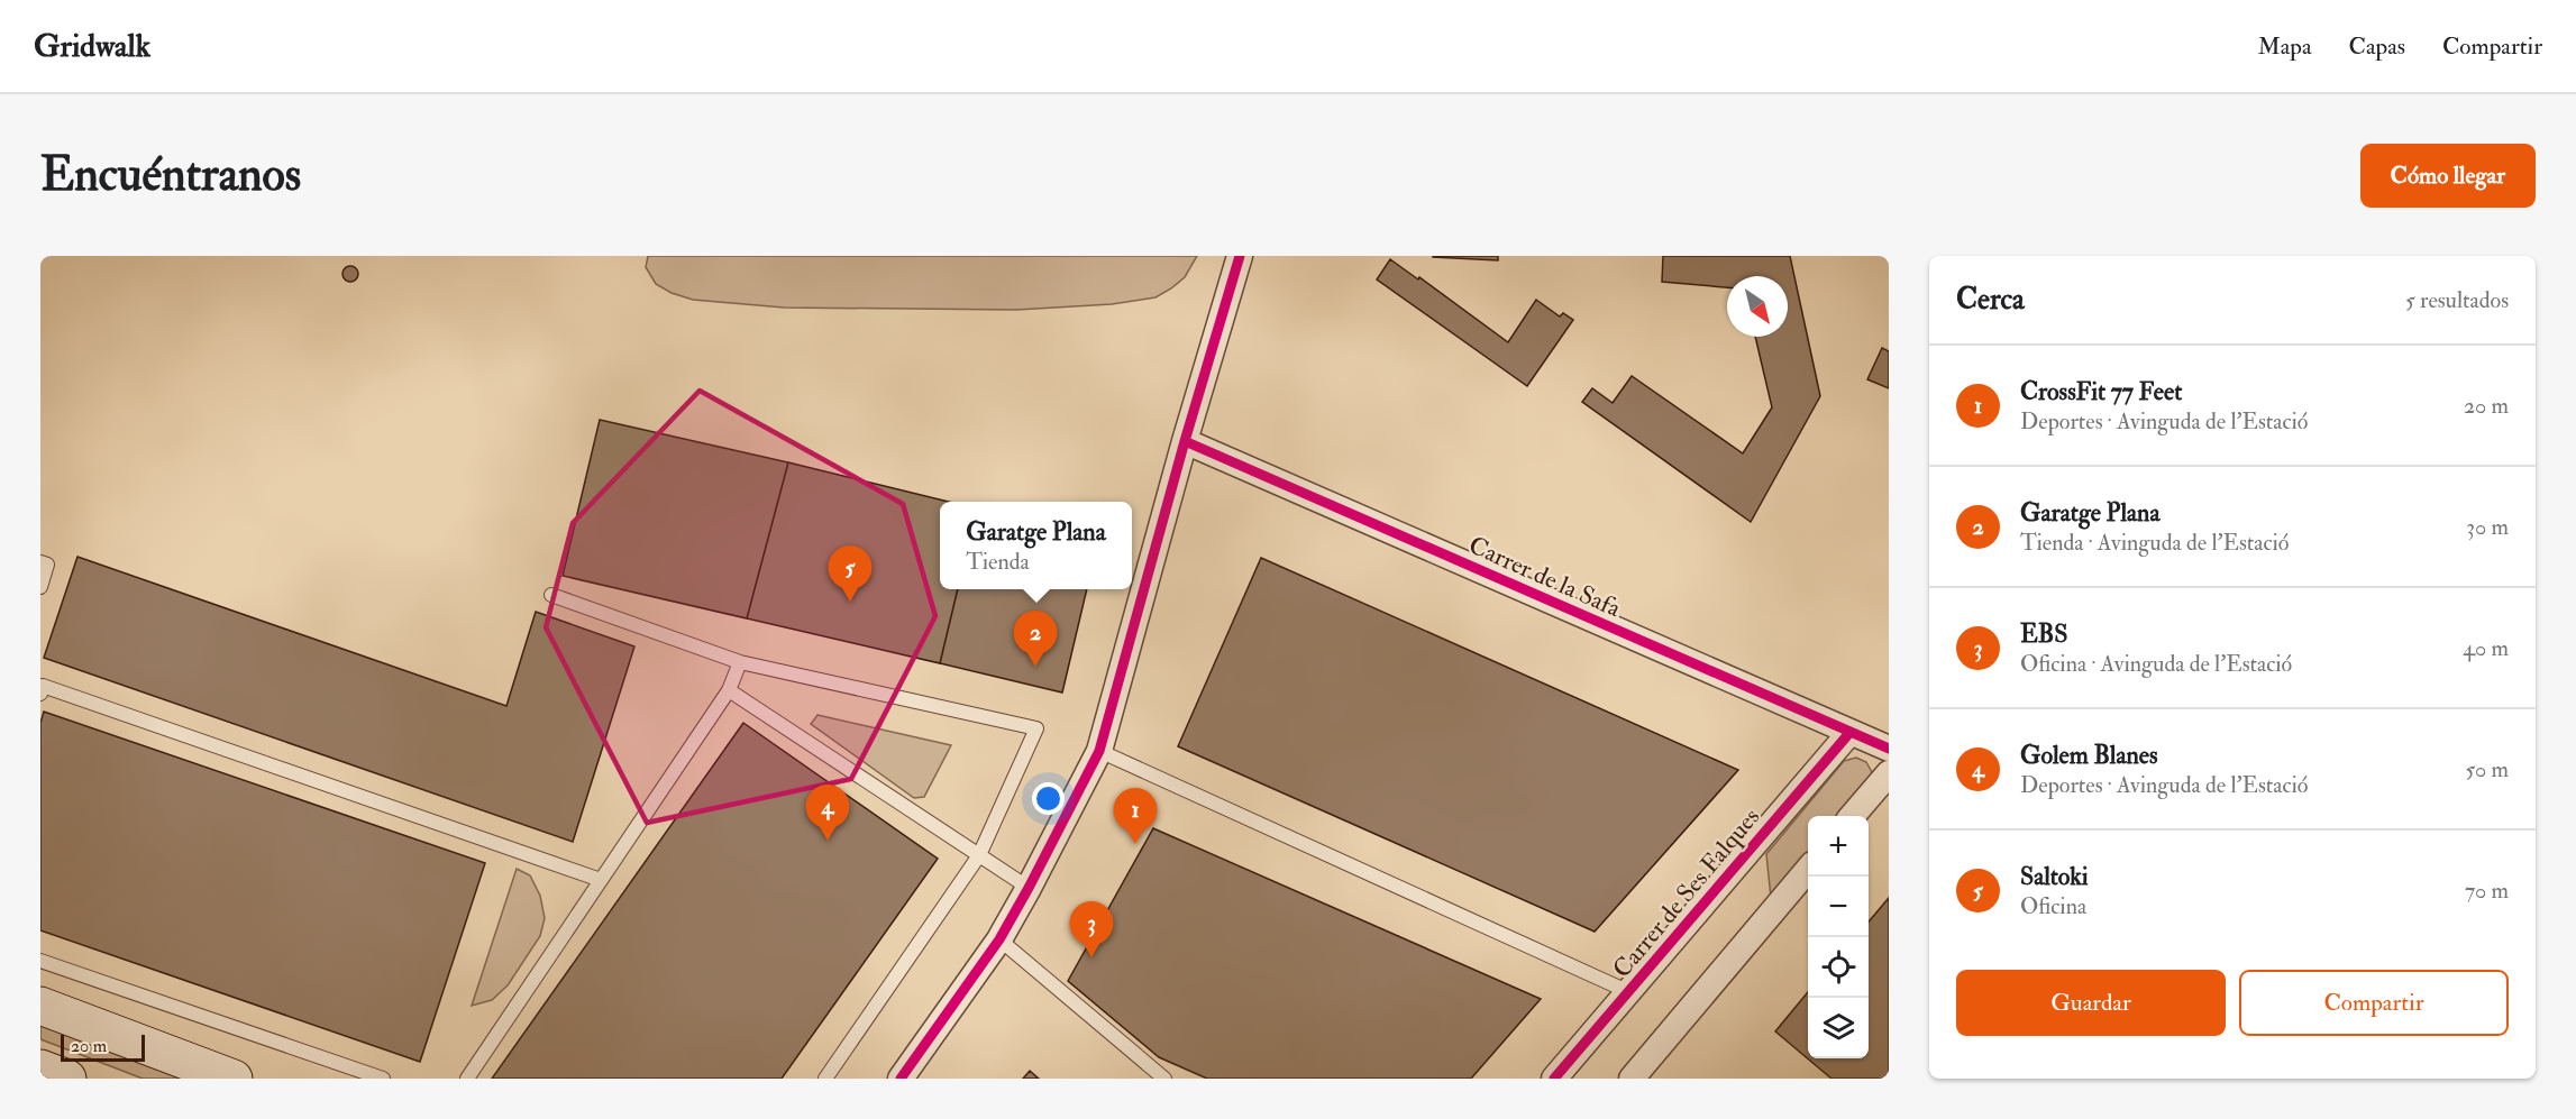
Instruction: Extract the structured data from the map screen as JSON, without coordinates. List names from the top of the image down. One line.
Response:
{"streets":{"street":["Carrer de la Safa","Carrer de Ses Falques"]},"crossings":[["Carrer de la Safa","Carrer de Ses Falques"]],"scale_bar":"20 m","north":"bottom right","page":{"header":"Gridwalk","nav":["Mapa","Capas","Compartir"],"buttons":["Cómo llegar",["Guardar","Compartir"]],"title":"Encuéntranos","heading":["Cerca","5 resultados"],"list":[{"mark":"1","name":"CrossFit 77 Feet","note":"Deportes · Avinguda de l'Estació","value":"20 m"},{"mark":"2","name":"Garatge Plana","note":"Tienda · Avinguda de l'Estació","value":"30 m"},{"mark":"3","name":"EBS","note":"Oficina · Avinguda de l'Estació","value":"40 m"},{"mark":"4","name":"Golem Blanes","note":"Deportes · Avinguda de l'Estació","value":"50 m"},{"mark":"5","name":"Saltoki","note":"Oficina","value":"70 m"}],"popup":["Garatge Plana","Tienda"],"pins":["5","2","4","1","3"],"map_buttons":["+","−"],"scale":"20 m"}}
